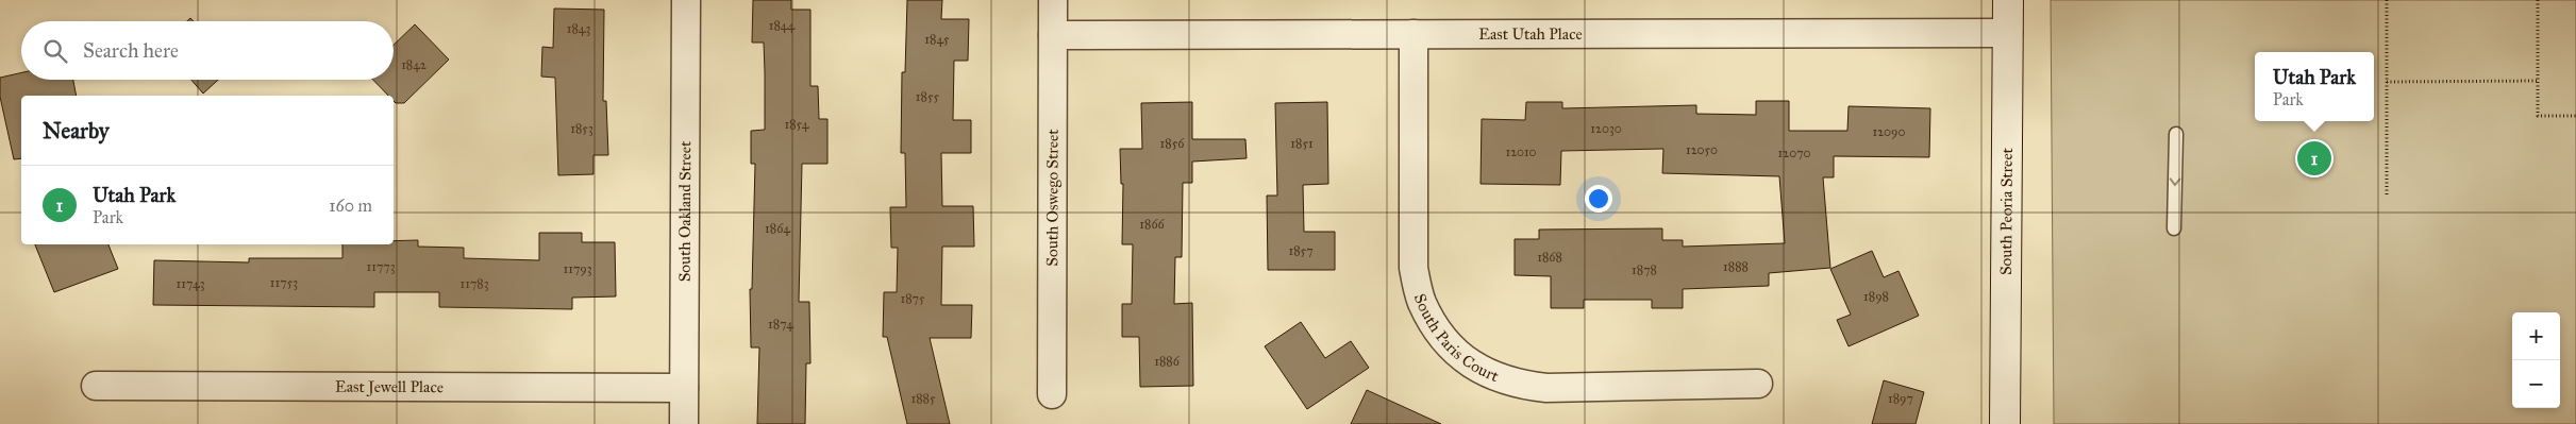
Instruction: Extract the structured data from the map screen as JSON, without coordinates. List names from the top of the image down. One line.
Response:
{"streets":{"main road":["South Peoria Street"],"street":["East Utah Place","South Oswego Street","South Oakland Street","South Paris Court","East Jewell Place"]},"crossings":[["East Utah Place","South Oswego Street"],["East Utah Place","South Peoria Street"],["East Utah Place","South Paris Court"],["South Oakland Street","East Jewell Place"]],"house_numbers":["1844","1843","1845","1842","1855","1854","1853","12030","12090","1856","1851","12050","12010","12070","1866","1864","1857","1868","11773","1888","11793","1878","11753","11743","11783","1898","1875","1874","1886","1885","1897"],"page":{"search":"Search here","popup":["Utah Park","Park"],"heading":"Nearby","pins":"1","list":[{"mark":"1","name":"Utah Park","note":"Park","value":"160 m"}],"map_buttons":["+","−"]}}
